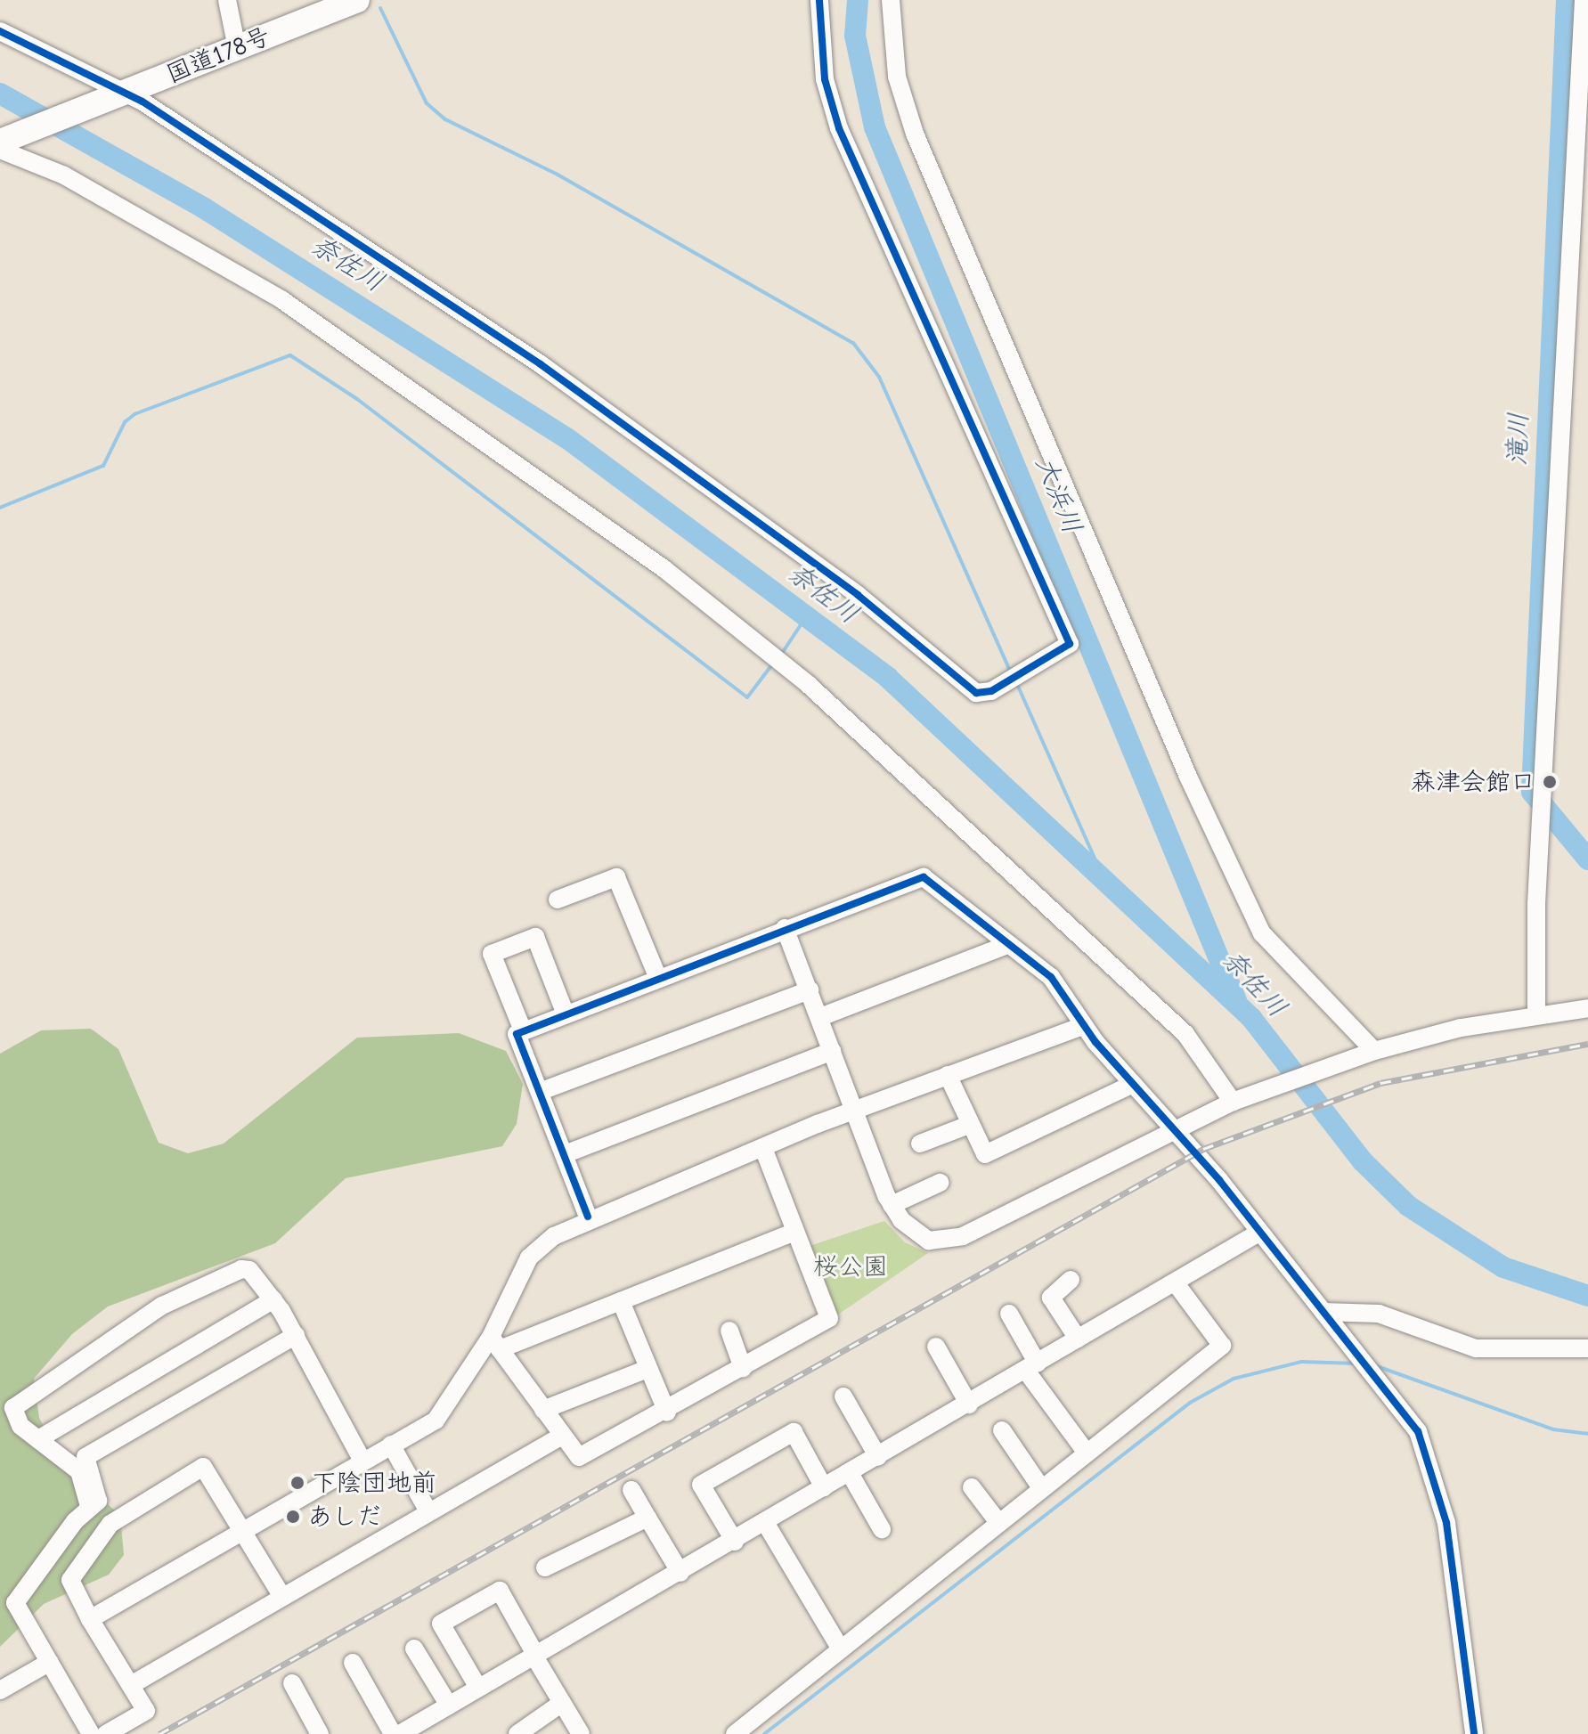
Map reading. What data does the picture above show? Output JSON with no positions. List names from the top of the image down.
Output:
{
  "streets": {
    "highway": ["国道178号"]
  },
  "water": ["奈佐川", "滝川", "大浜川"],
  "parks": ["桜公園"],
  "places": ["森津会館口", "下陰団地前", "あしだ"]
}
